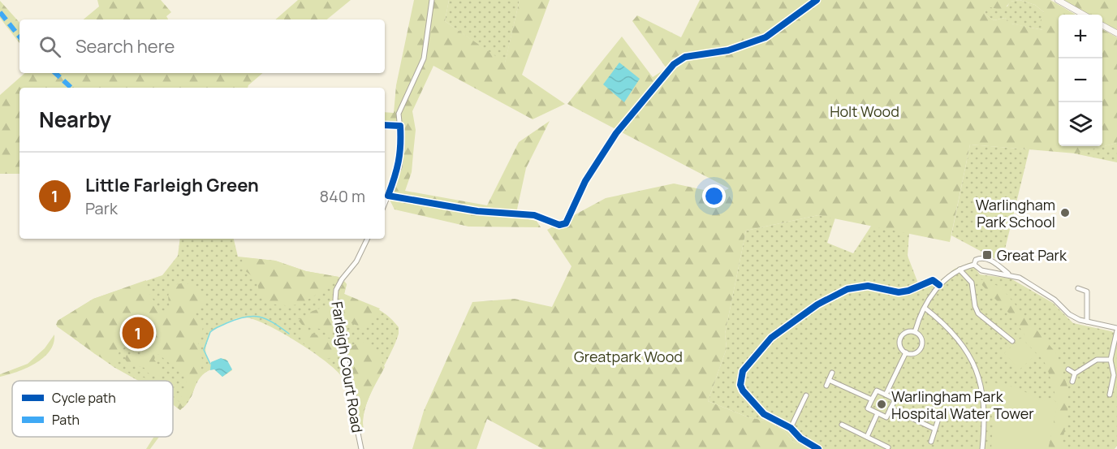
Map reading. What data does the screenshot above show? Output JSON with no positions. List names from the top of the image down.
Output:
{
  "streets": {
    "street": ["Farleigh Court Road"]
  },
  "parks": ["Holt Wood", "Greatpark Wood"],
  "places": {
    "other": ["Warlingham Park School", "Warlingham Park Hospital Water Tower"],
    "transit": ["Great Park"]
  },
  "legend": ["Cycle path", "Path"],
  "page": {
    "map_buttons": ["+", "−"],
    "search": "Search here",
    "heading": "Nearby",
    "list": [
      {
        "mark": "1",
        "name": "Little Farleigh Green",
        "note": "Park",
        "value": "840 m"
      }
    ],
    "pins": "1"
  }
}
